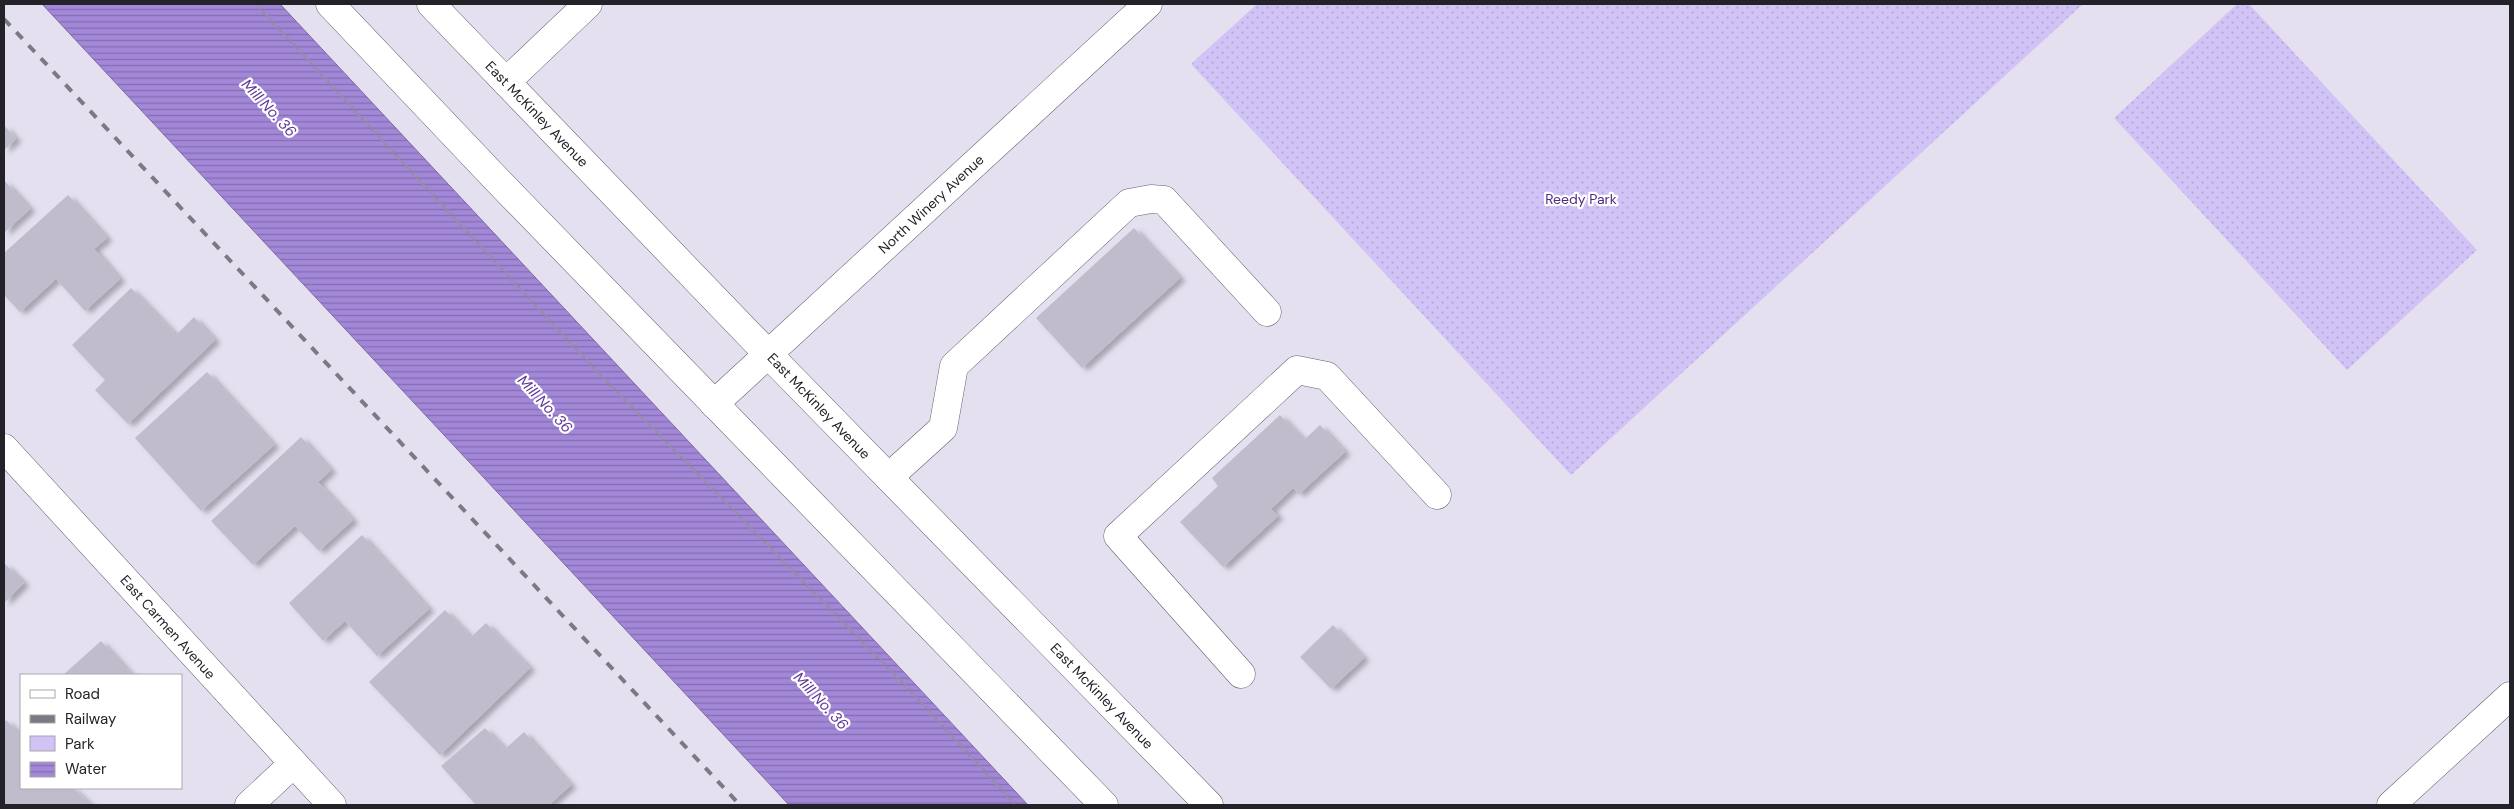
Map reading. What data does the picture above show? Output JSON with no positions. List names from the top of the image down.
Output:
{
  "streets": {
    "main road": ["East McKinley Avenue", "North Winery Avenue", "East Carmen Avenue"]
  },
  "crossings": [
    ["East McKinley Avenue", "North Winery Avenue"]
  ],
  "water": ["Mill No. 36"],
  "parks": ["Reedy Park"],
  "legend": [
    "Road",
    "Railway",
    "Park",
    "Water"
  ]
}
